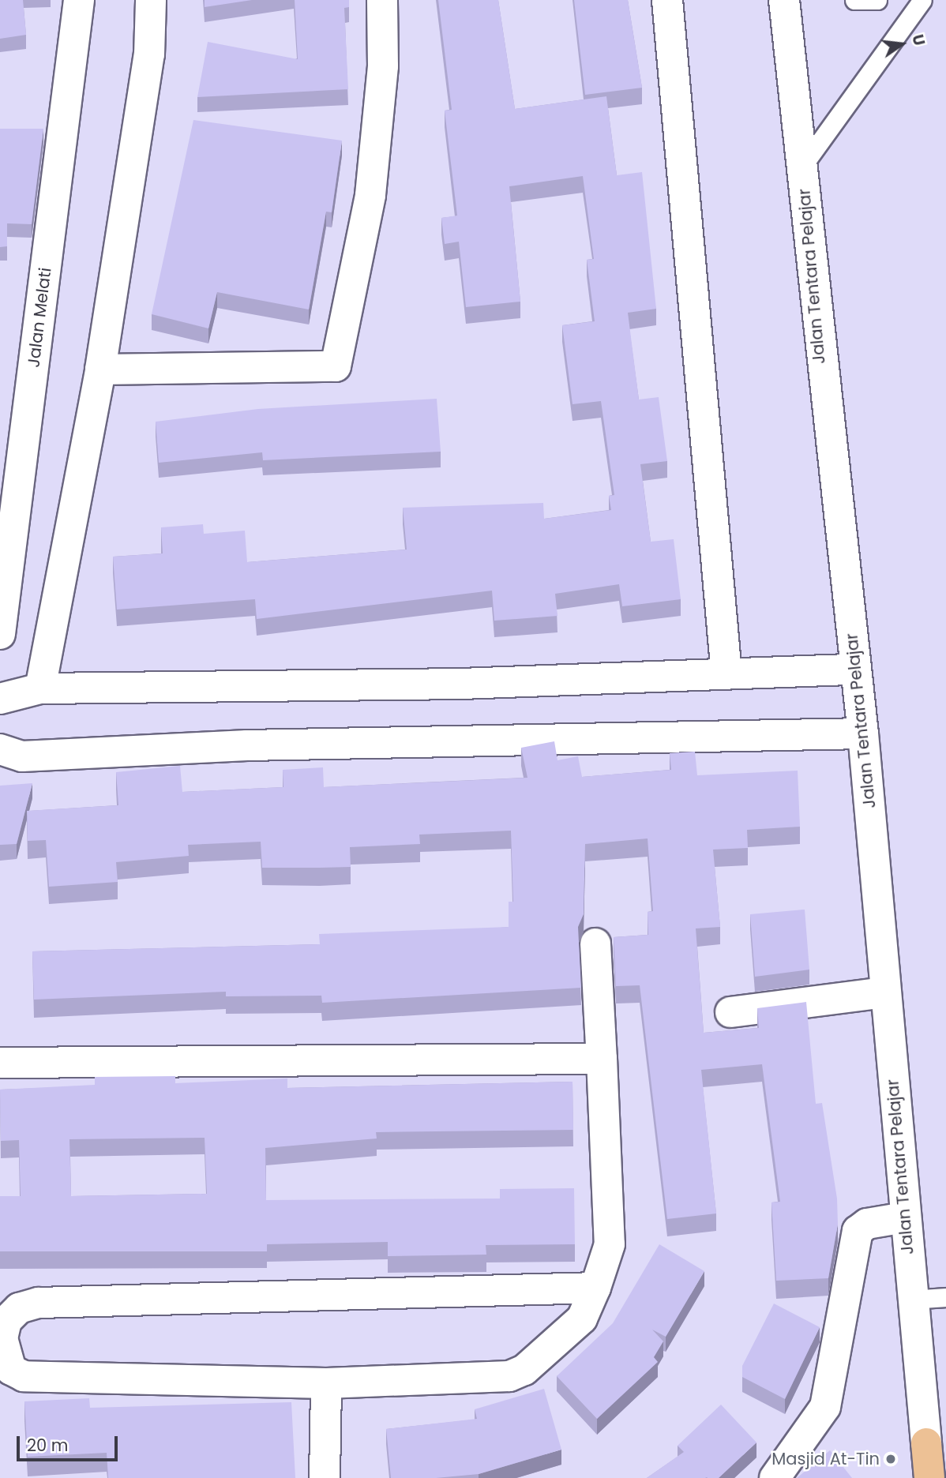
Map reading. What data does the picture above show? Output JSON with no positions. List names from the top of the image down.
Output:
{
  "streets": {
    "street": ["Jalan Tentara Pelajar", "Jalan Melati"]
  },
  "places": ["Masjid At-Tin"],
  "scale_bar": "20 m",
  "north": "right"
}
